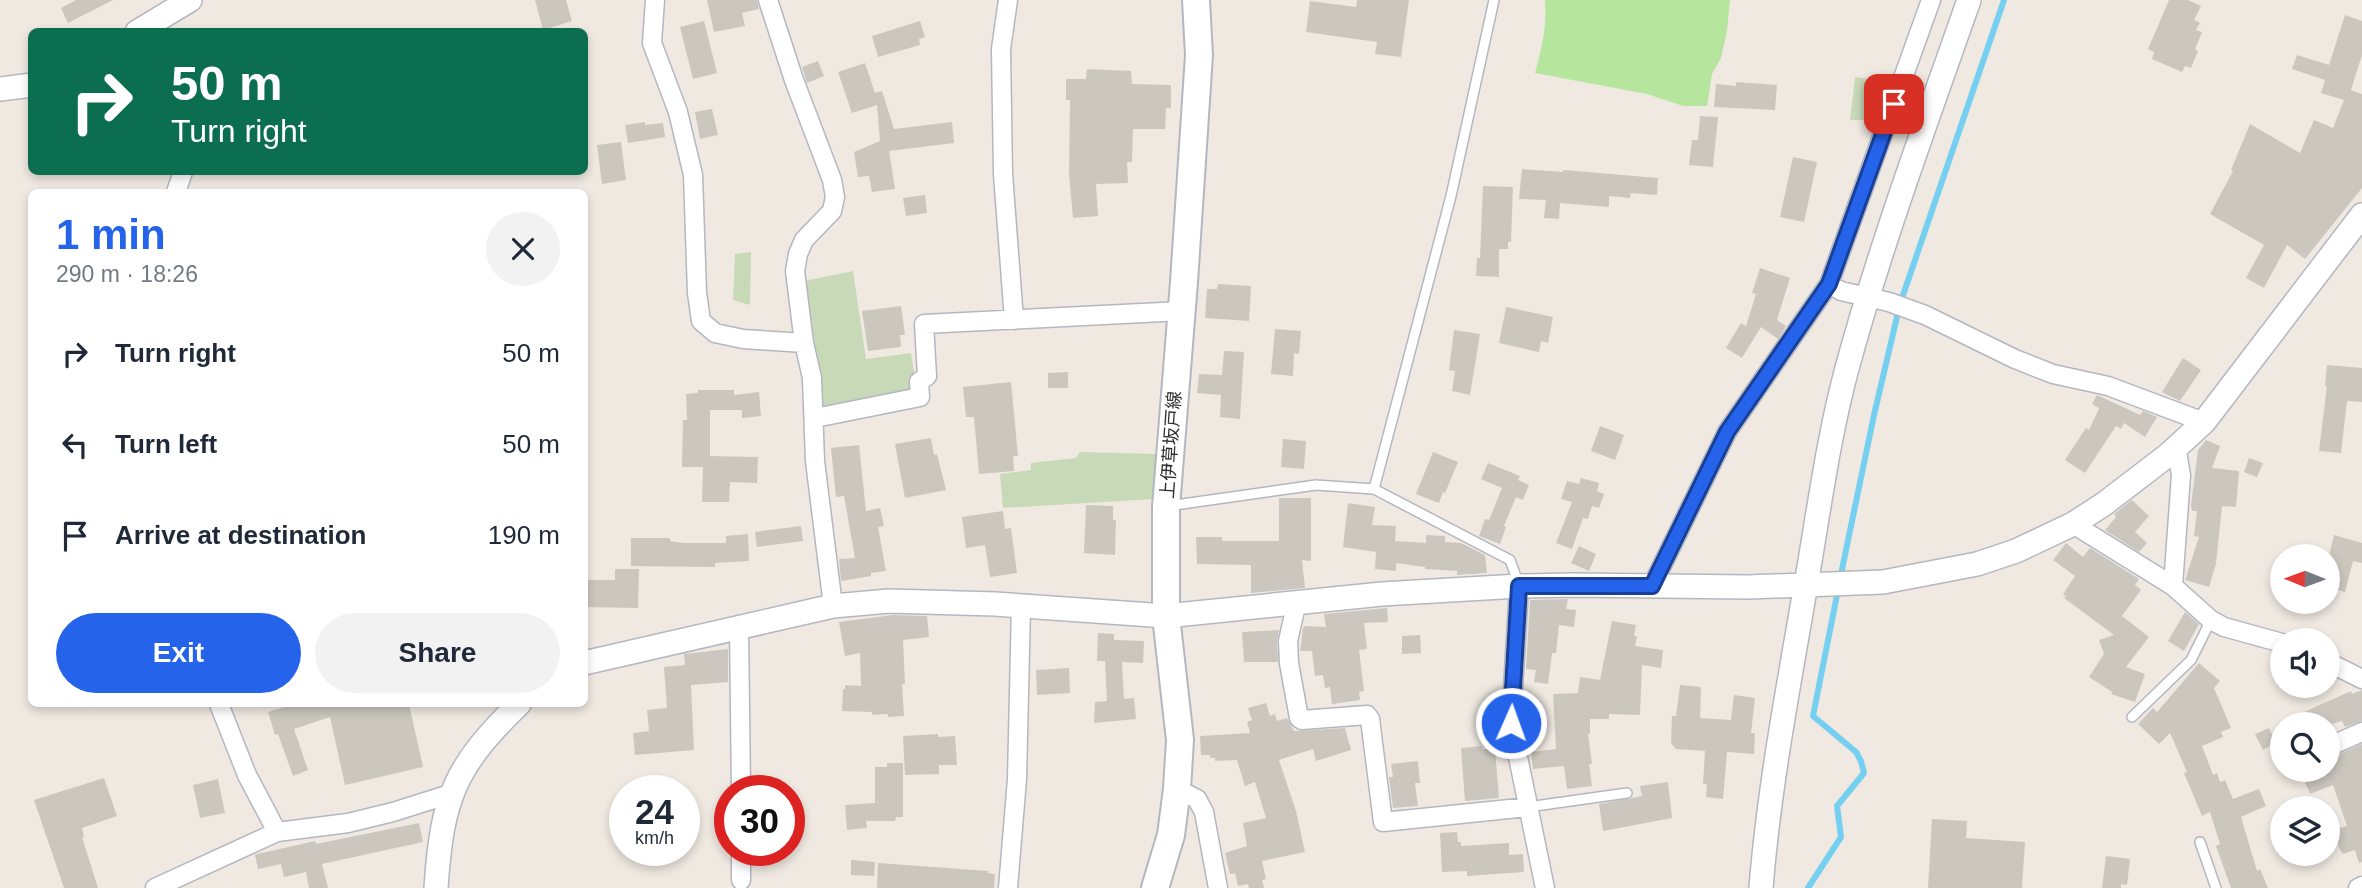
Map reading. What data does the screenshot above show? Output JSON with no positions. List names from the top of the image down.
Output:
{
  "streets": {
    "main road": ["上伊草坂戸線"]
  },
  "north": "left",
  "page": {
    "turn": ["50 m", "Turn right"],
    "heading": ["1 min", "290 m · 18:26"],
    "list": [
      {
        "name": "Turn right",
        "value": "50 m"
      },
      {
        "name": "Turn left",
        "value": "50 m"
      },
      {
        "name": "Arrive at destination",
        "value": "190 m"
      }
    ],
    "buttons": ["Exit", "Share"],
    "speed": "24 km/h",
    "limit": "30"
  }
}
